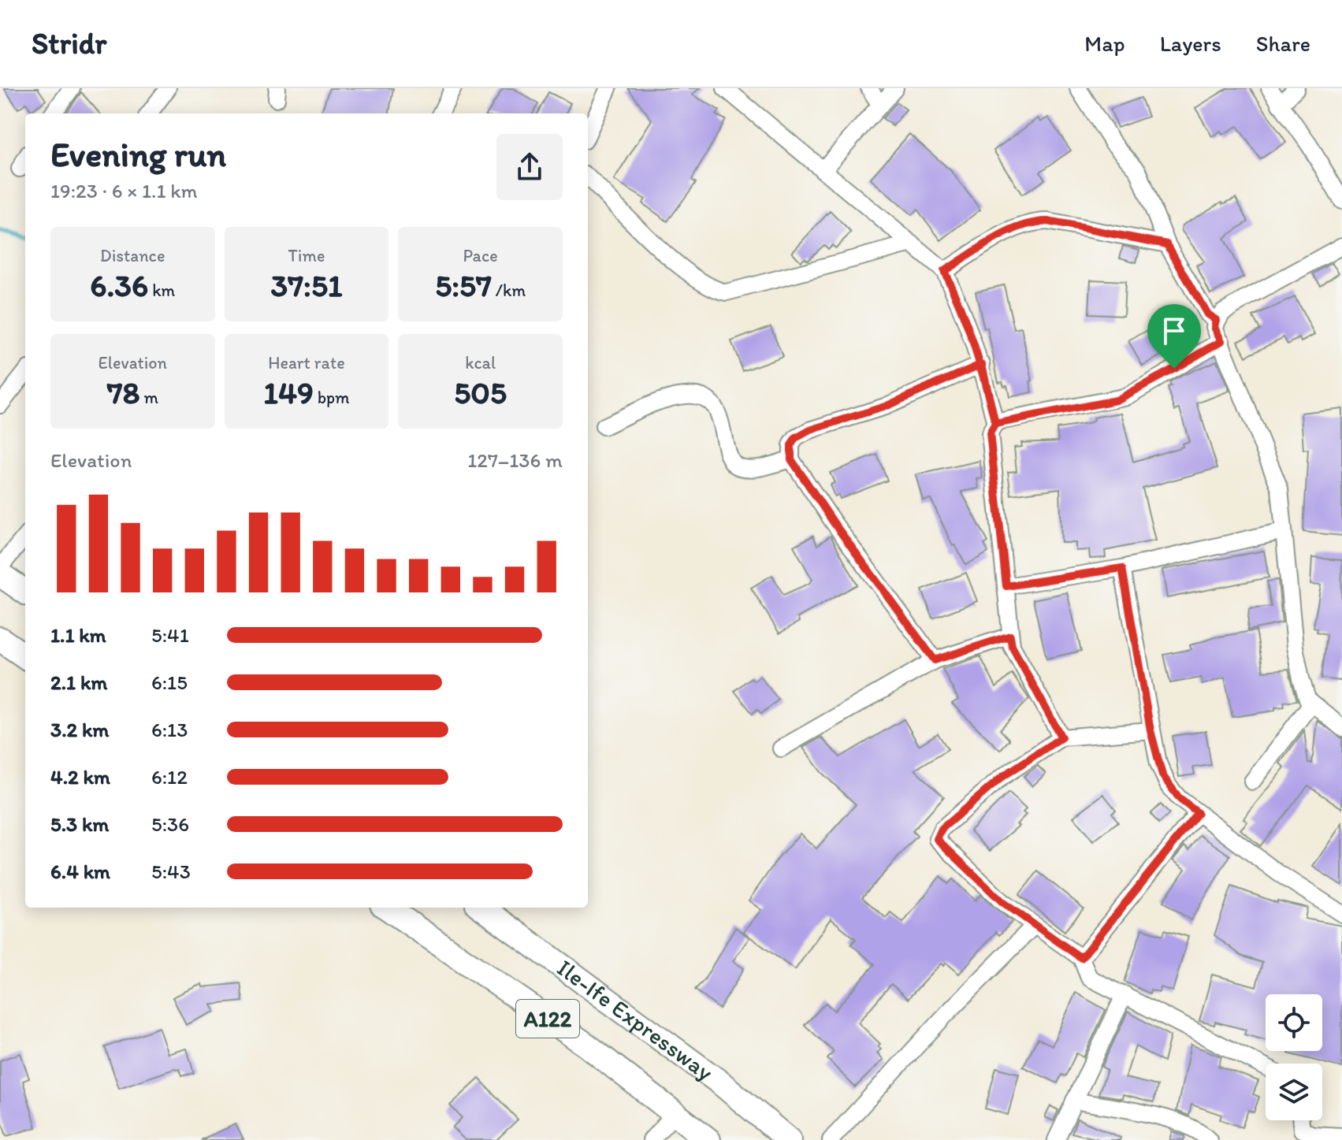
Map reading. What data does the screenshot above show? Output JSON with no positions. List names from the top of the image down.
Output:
{
  "streets": {
    "highway": ["A122", "Ile-Ife Expressway"]
  },
  "page": {
    "header": "Stridr",
    "nav": ["Map", "Layers", "Share"],
    "heading": ["Evening run", "19:23 · 6 × 1.1 km"],
    "stats": [
      ["Distance", "6.36 km"],
      ["Time", "37:51"],
      ["Pace", "5:57 /km"],
      ["Elevation", "78 m"],
      ["Heart rate", "149 bpm"],
      ["kcal", "505"]
    ],
    "chart": ["Elevation", "127–136 m"],
    "list": [
      {
        "name": "1.1 km",
        "note": "5:41"
      },
      {
        "name": "2.1 km",
        "note": "6:15"
      },
      {
        "name": "3.2 km",
        "note": "6:13"
      },
      {
        "name": "4.2 km",
        "note": "6:12"
      },
      {
        "name": "5.3 km",
        "note": "5:36"
      },
      {
        "name": "6.4 km",
        "note": "5:43"
      }
    ]
  }
}
